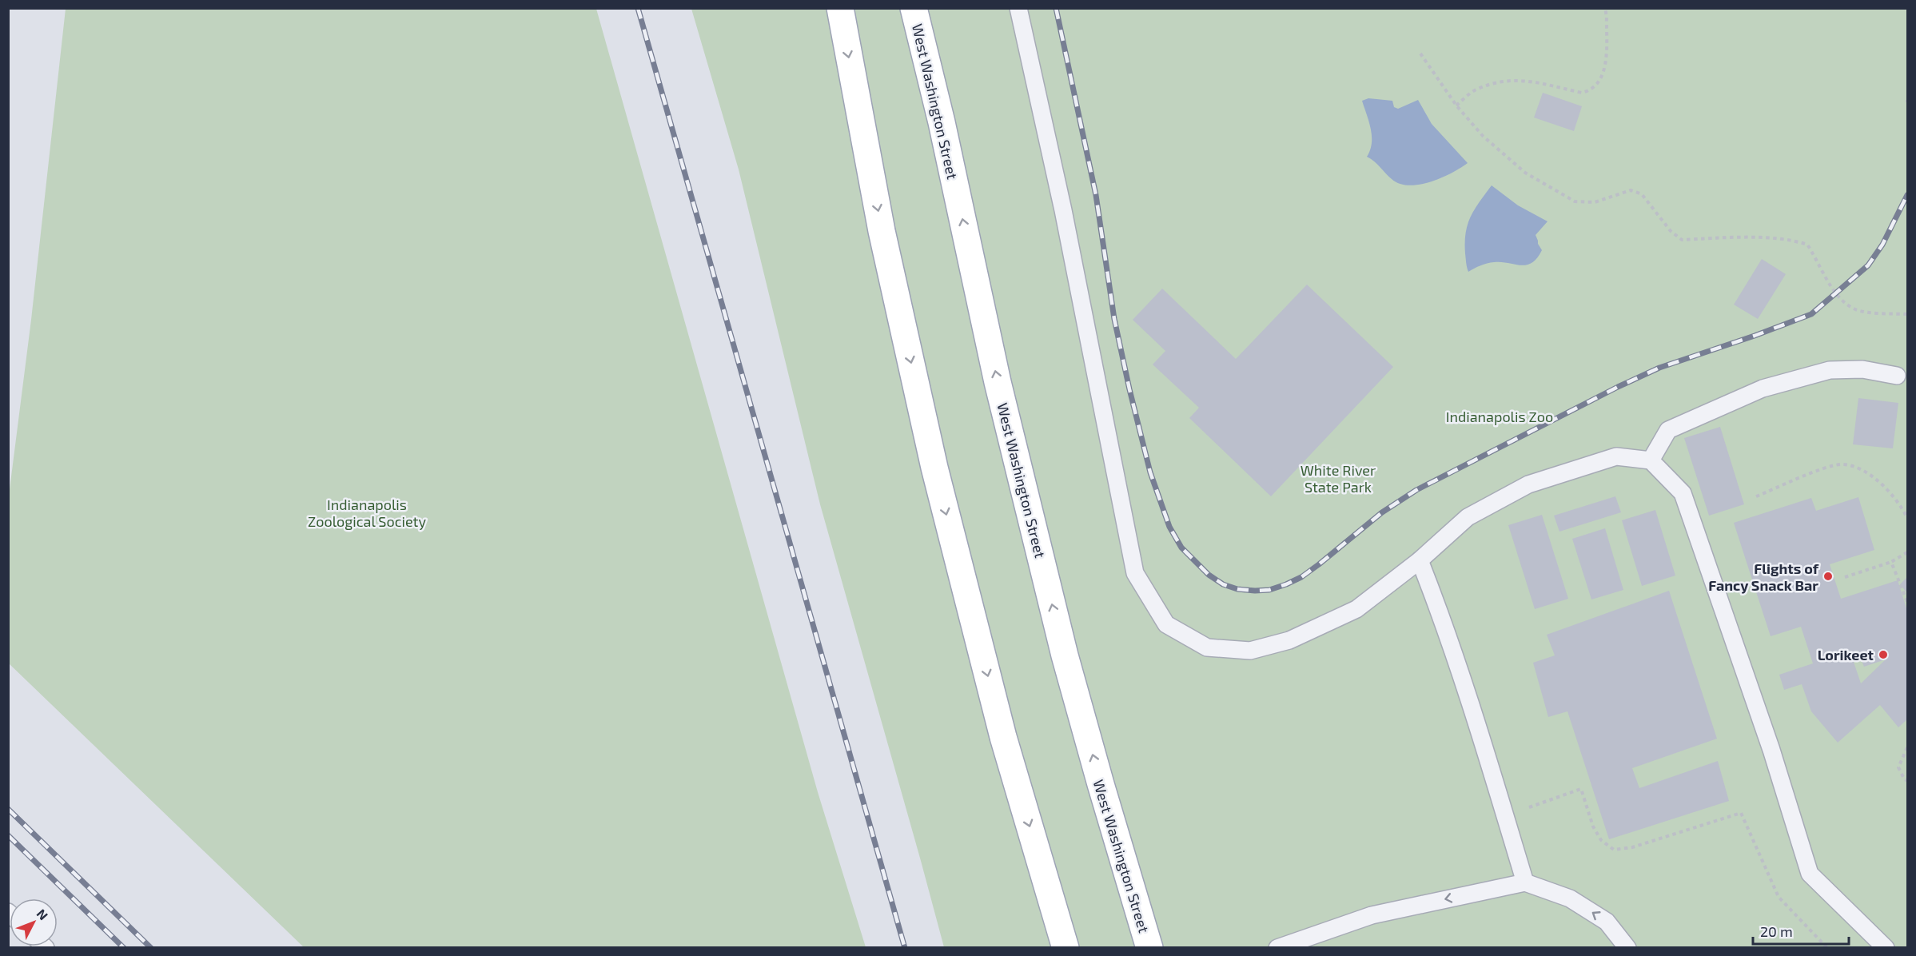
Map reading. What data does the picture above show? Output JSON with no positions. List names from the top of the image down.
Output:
{
  "streets": {
    "main road": ["West Washington Street"]
  },
  "parks": ["Indianapolis Zoo", "White River State Park", "Indianapolis Zoological Society"],
  "places": ["Flights of Fancy Snack Bar", "Lorikeet"],
  "scale_bar": "20 m",
  "north": "top right"
}
